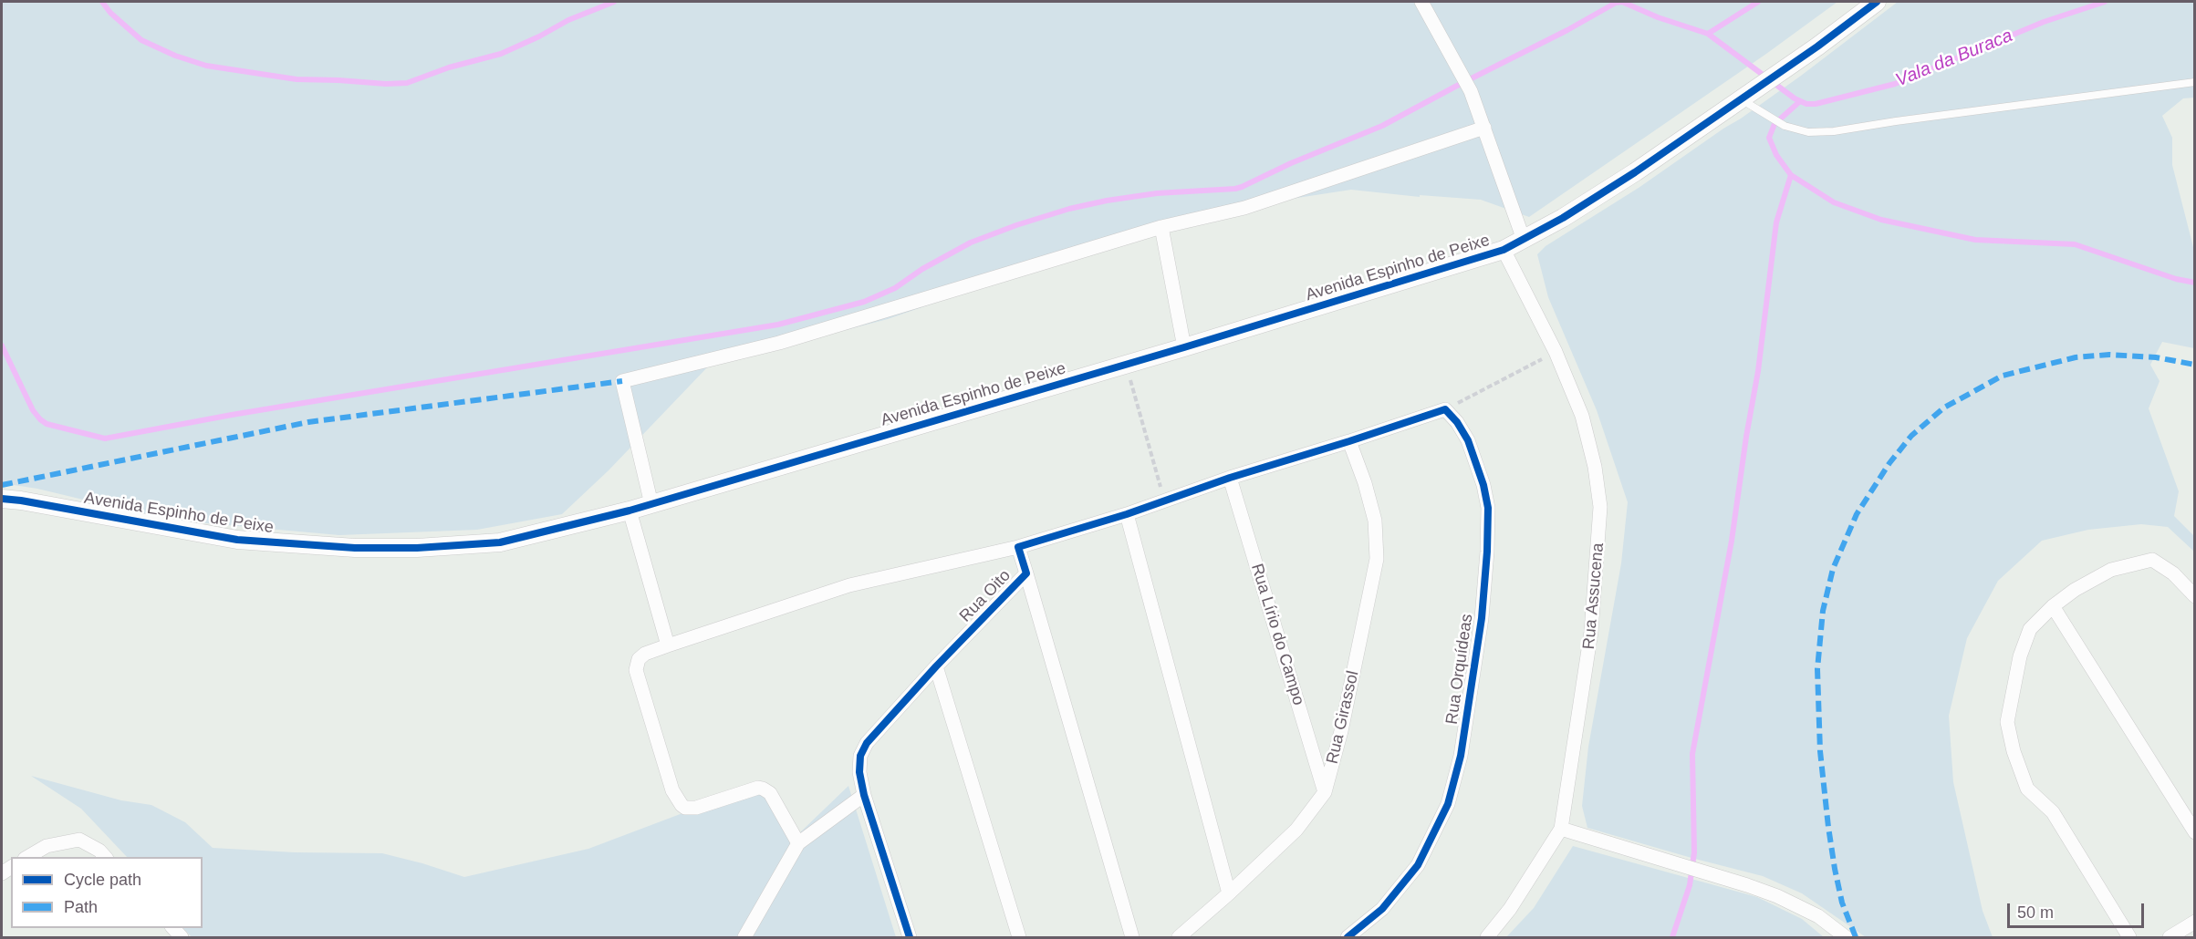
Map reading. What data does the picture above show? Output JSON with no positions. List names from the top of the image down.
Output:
{
  "streets": {
    "street": [
      "Avenida Espinho de Peixe",
      "Rua Oito",
      "Rua Assucena",
      "Rua Lírio do Campo",
      "Rua Orquídeas",
      "Rua Girassol"
    ]
  },
  "crossings": [
    ["Avenida Espinho de Peixe", "Rua Assucena"],
    ["Rua Oito", "Rua Lírio do Campo"],
    ["Rua Oito", "Rua Orquídeas"],
    ["Rua Oito", "Rua Girassol"],
    ["Rua Lírio do Campo", "Rua Girassol"]
  ],
  "water": ["Vala da Buraca"],
  "legend": ["Cycle path", "Path"],
  "scale_bar": "50 m"
}
